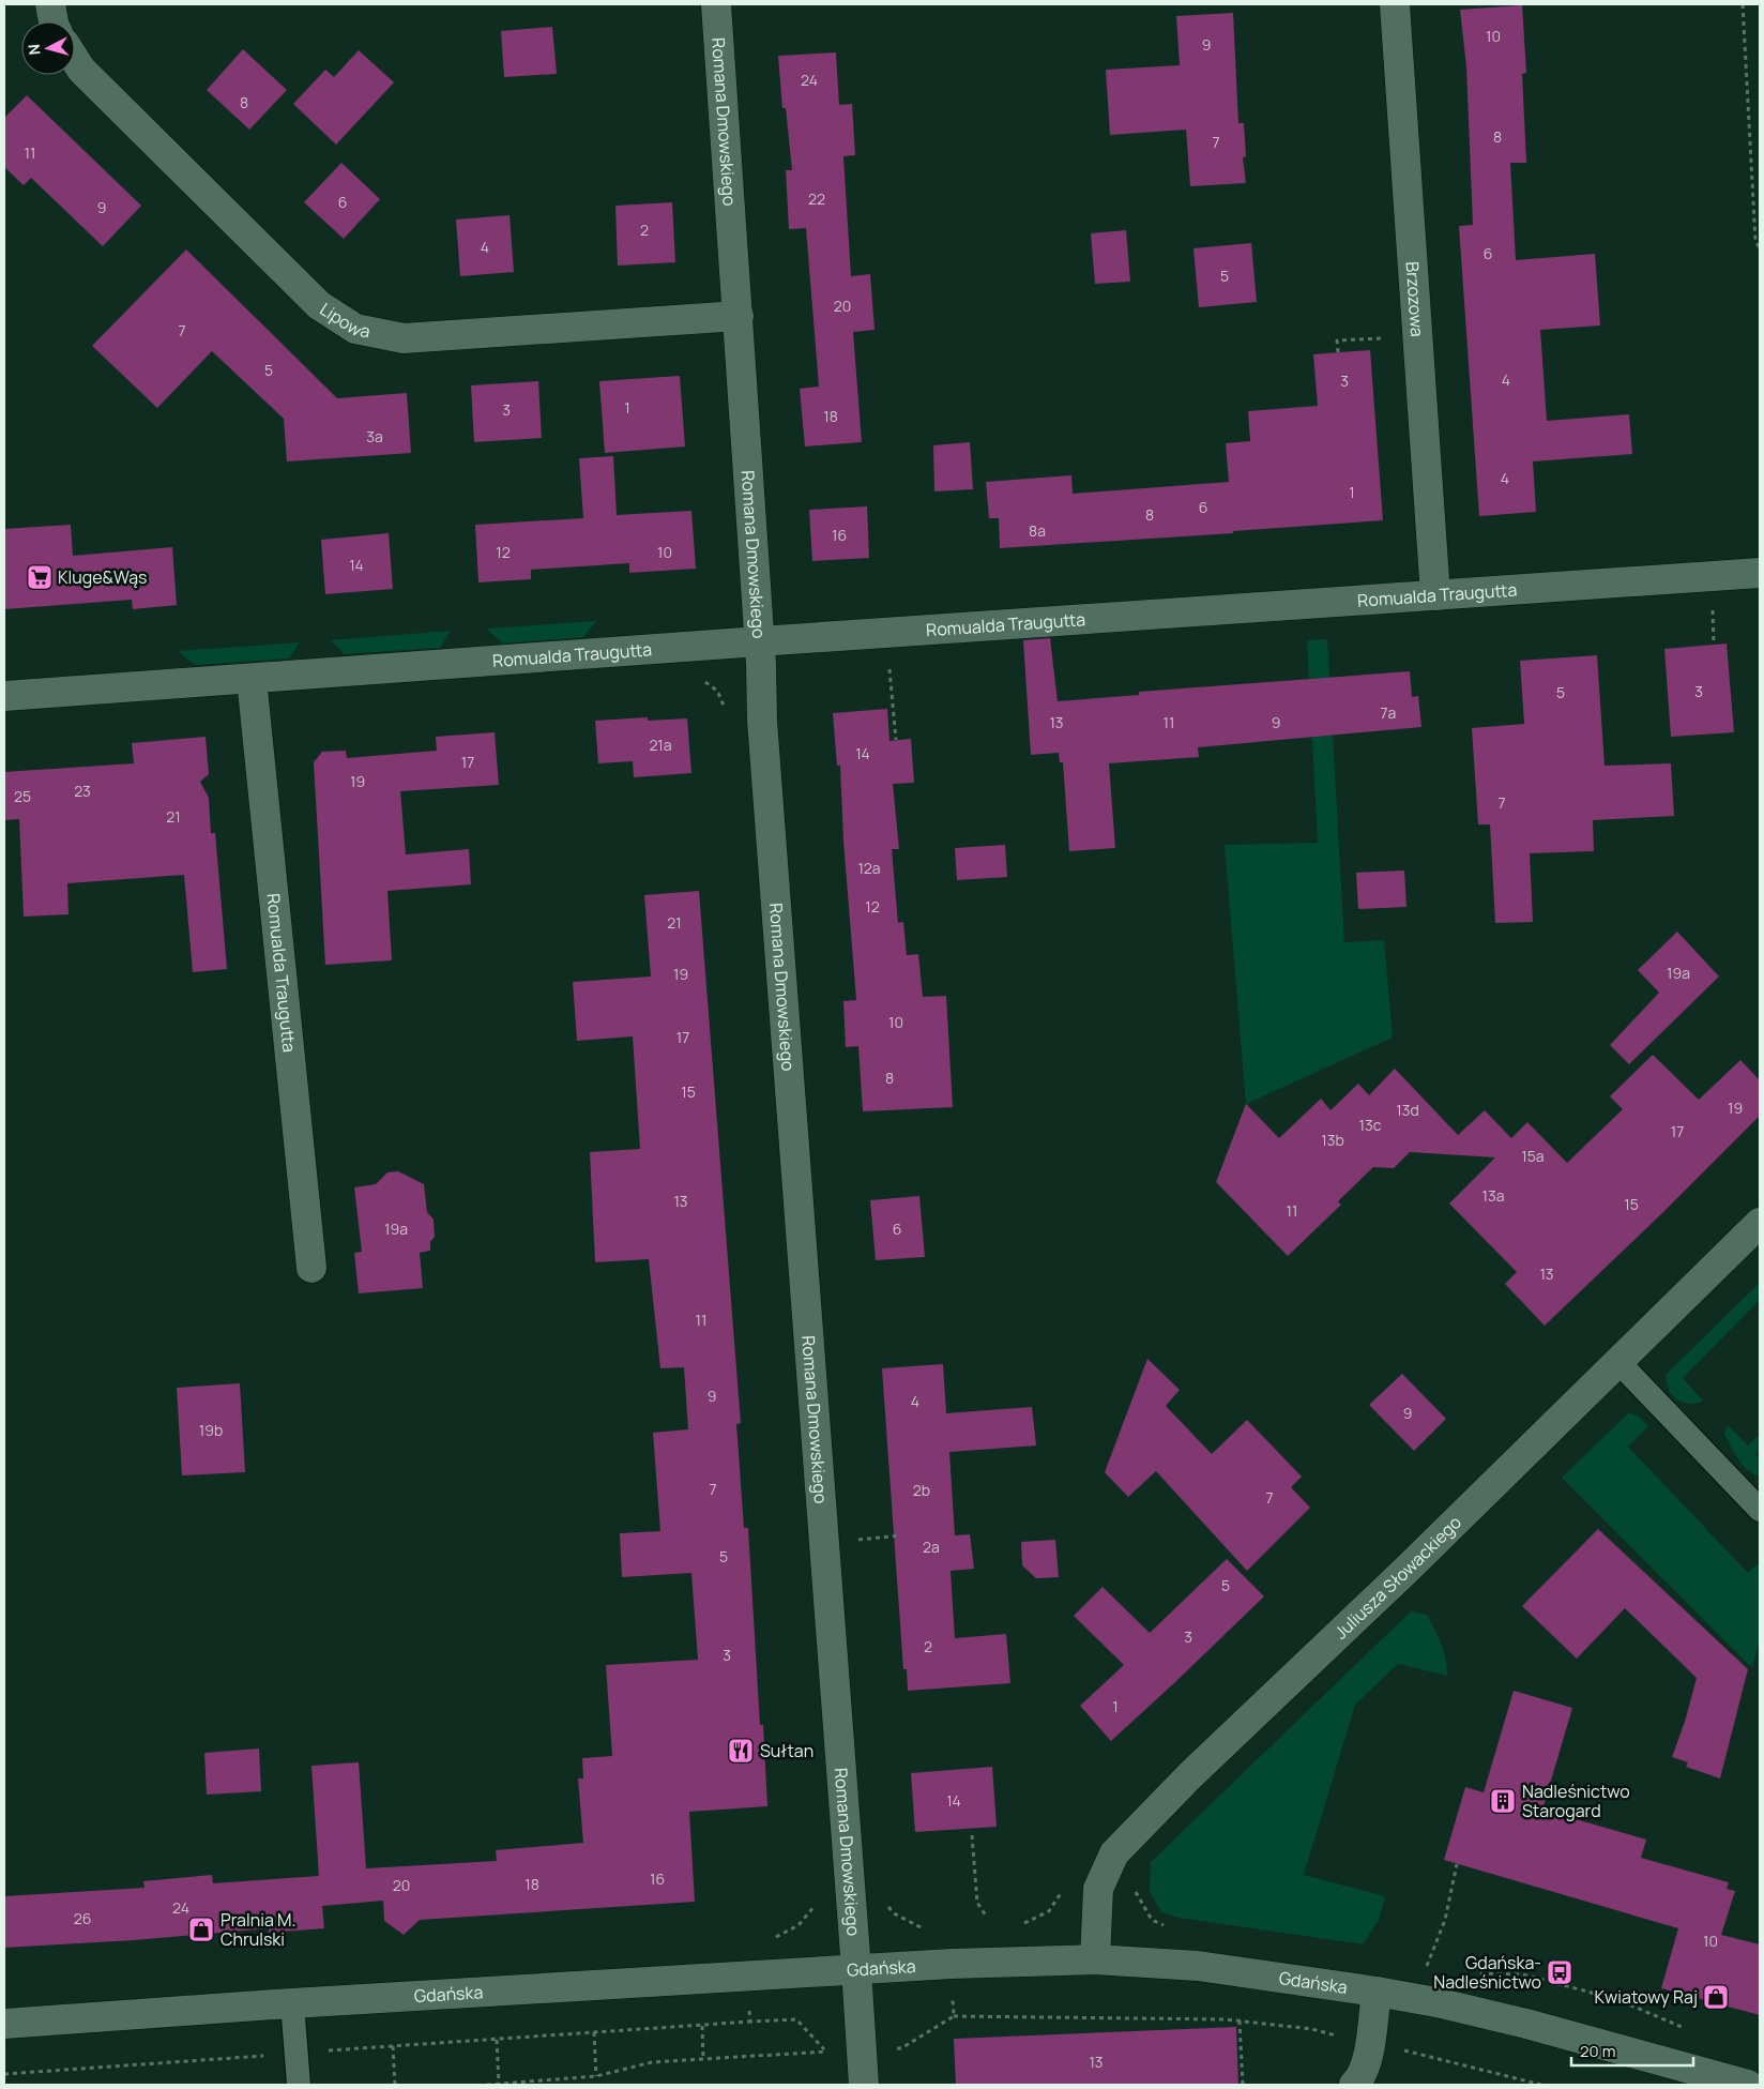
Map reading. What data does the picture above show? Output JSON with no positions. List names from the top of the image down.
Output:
{
  "streets": {
    "street": [
      "Romana Dmowskiego",
      "Brzozowa",
      "Lipowa",
      "Romualda Traugutta",
      "Juliusza Słowackiego",
      "Gdańska"
    ]
  },
  "crossings": [
    ["Romana Dmowskiego", "Lipowa"],
    ["Romana Dmowskiego", "Romualda Traugutta"],
    ["Romana Dmowskiego", "Gdańska"],
    ["Brzozowa", "Romualda Traugutta"],
    ["Juliusza Słowackiego", "Gdańska"]
  ],
  "places": {
    "supermarket": ["Kluge&Wąs"],
    "restaurant": ["Sułtan"],
    "building": ["Nadleśnictwo Starogard"],
    "shop": ["Pralnia M. Chrulski", "Kwiatowy Raj"],
    "bus stop": ["Gdańska- Nadleśnictwo"]
  },
  "house_numbers": [
    "10",
    "9",
    "24",
    "8",
    "8",
    "7",
    "11",
    "22",
    "6",
    "9",
    "2",
    "4",
    "6",
    "5",
    "20",
    "7",
    "5",
    "4",
    "3",
    "1",
    "3",
    "18",
    "3a",
    "4",
    "1",
    "6",
    "8",
    "8a",
    "16",
    "12",
    "10",
    "14",
    "3",
    "5",
    "7a",
    "13",
    "11",
    "9",
    "21a",
    "14",
    "17",
    "19",
    "23",
    "25",
    "7",
    "21",
    "12a",
    "12",
    "21",
    "19a",
    "19",
    "10",
    "17",
    "8",
    "15",
    "19",
    "13d",
    "13c",
    "17",
    "13b",
    "15a",
    "13a",
    "13",
    "15",
    "11",
    "19a",
    "6",
    "13",
    "11",
    "9",
    "4",
    "9",
    "19b",
    "7",
    "2b",
    "7",
    "2a",
    "5",
    "5",
    "3",
    "2",
    "3",
    "1",
    "14",
    "16",
    "18",
    "20",
    "24",
    "26",
    "10",
    "13"
  ],
  "scale_bar": "20 m",
  "north": "left"
}
